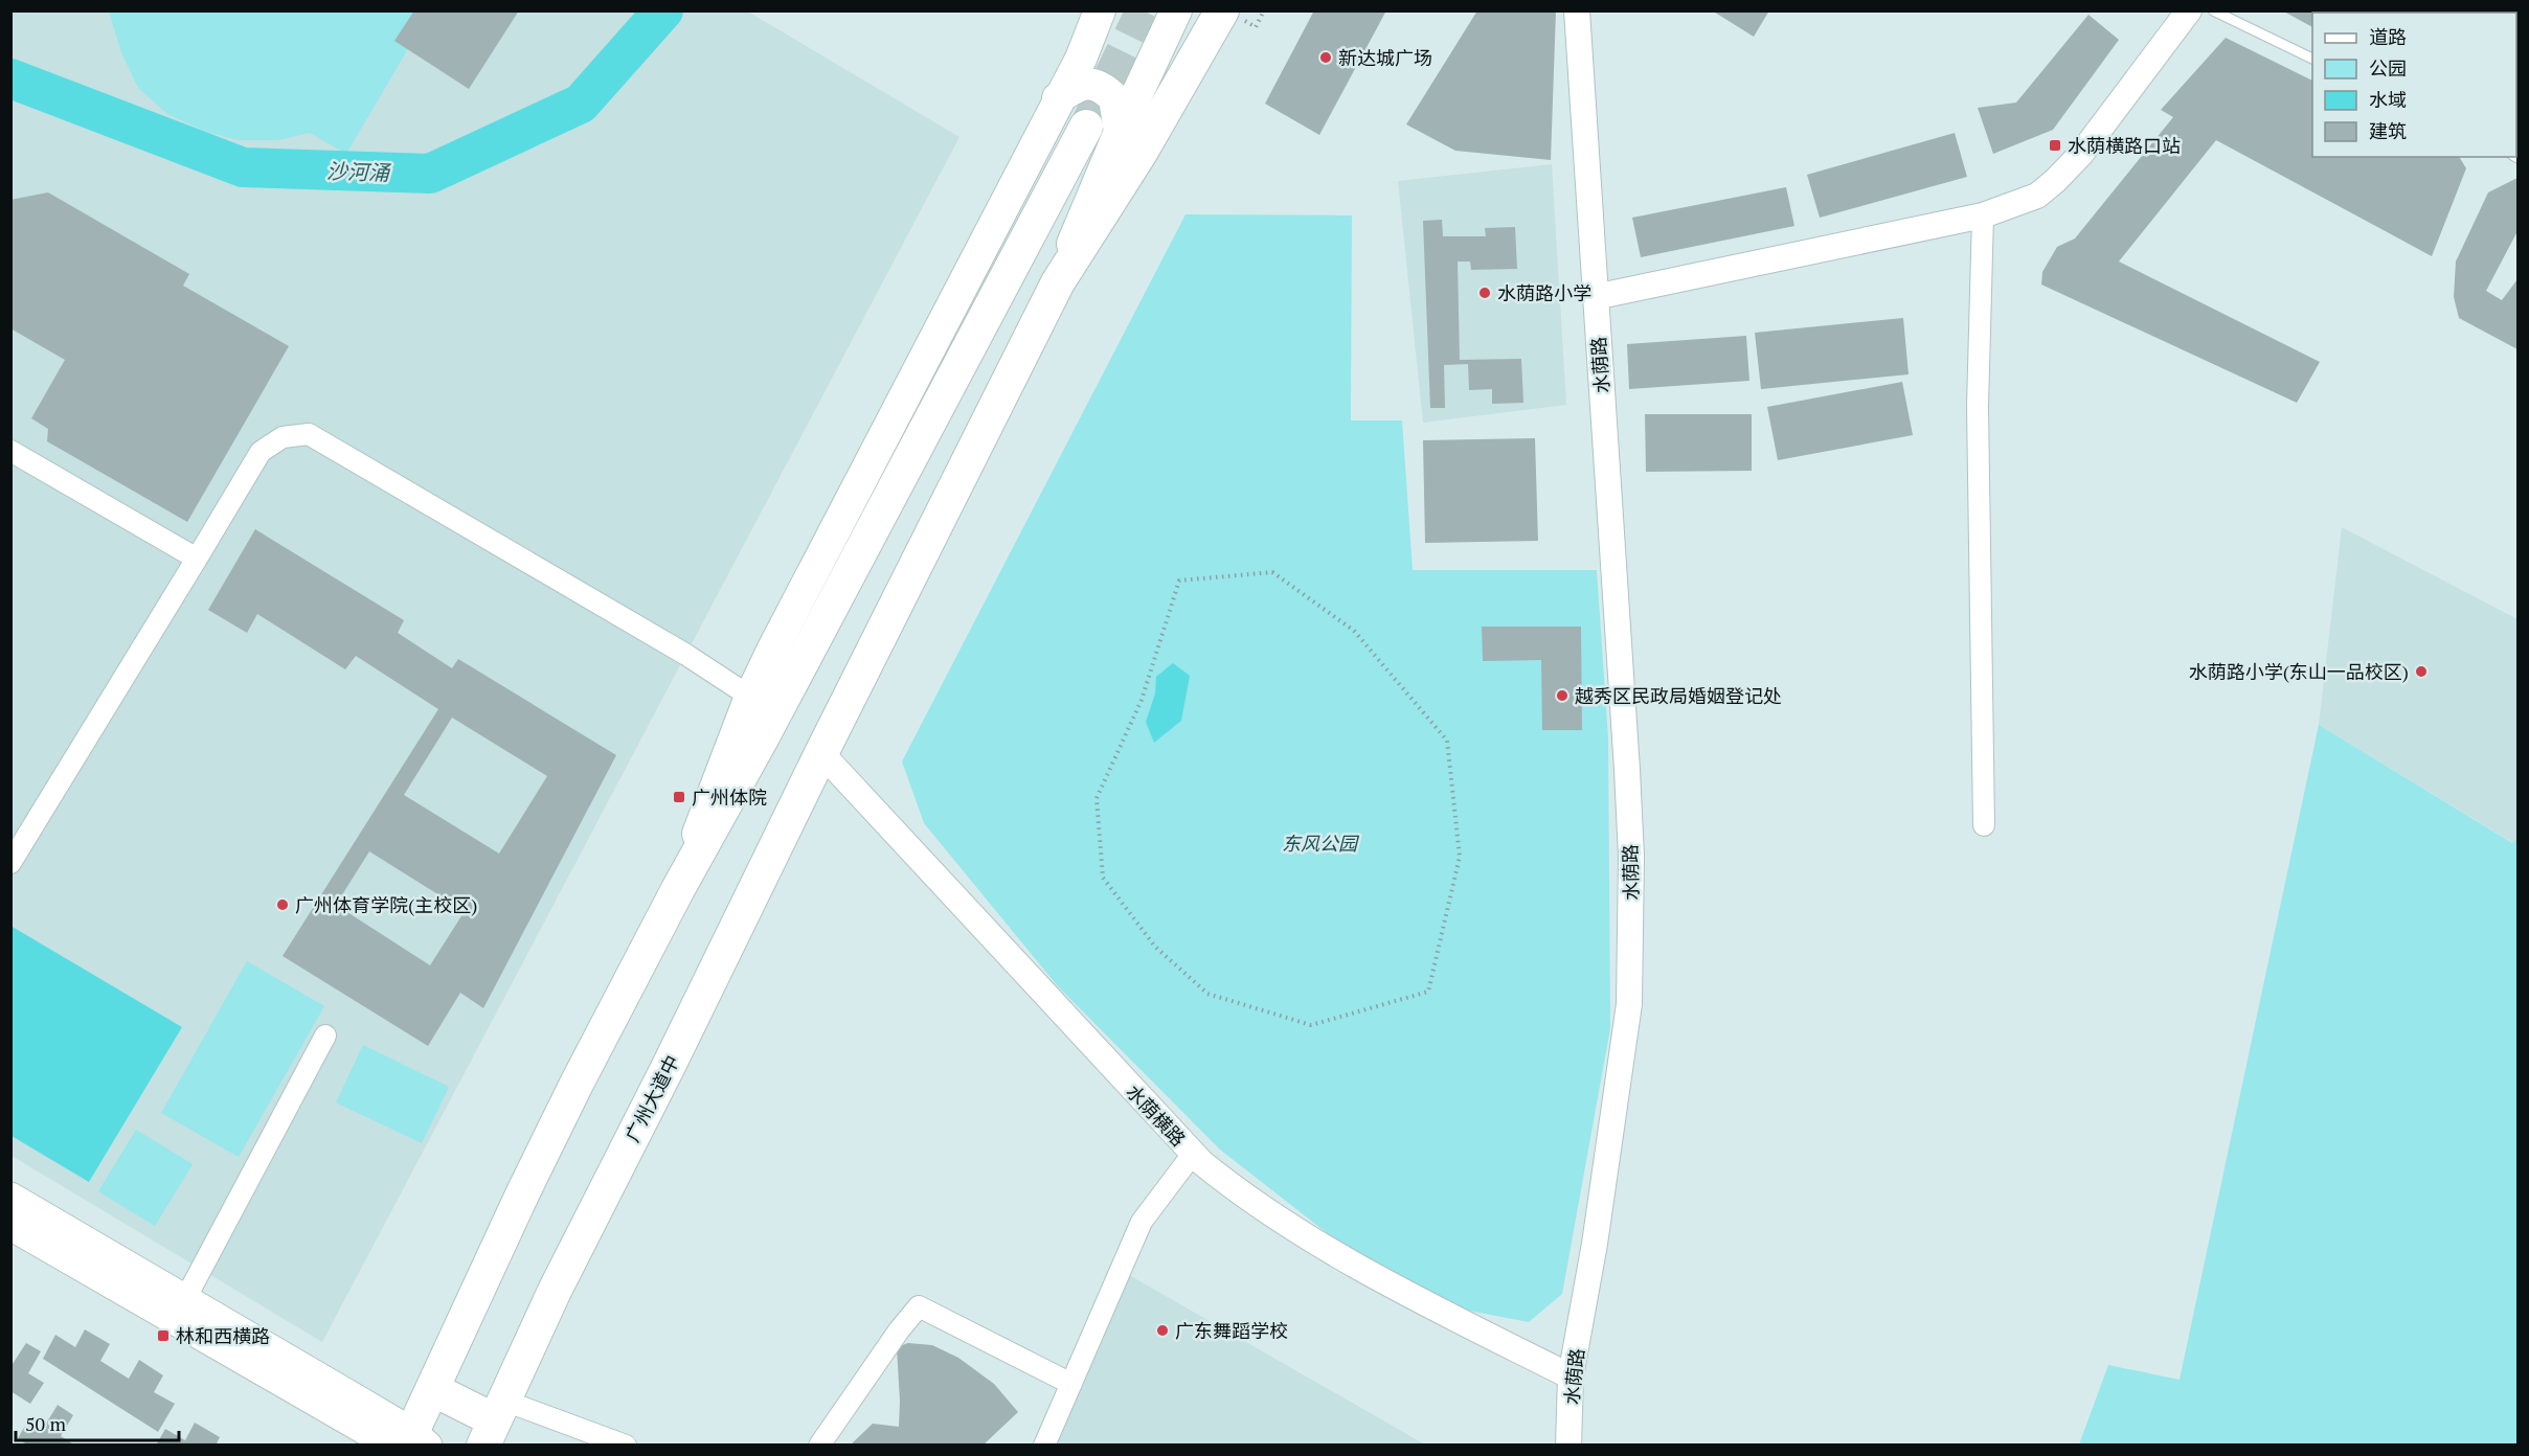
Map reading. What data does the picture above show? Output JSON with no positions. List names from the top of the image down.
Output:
{
  "streets": {
    "highway": ["广州大道中"],
    "street": ["水荫路", "水荫横路"]
  },
  "crossings": [
    ["水荫路", "水荫横路"],
    ["广州大道中", "水荫横路"]
  ],
  "water": ["沙河涌"],
  "parks": ["东风公园"],
  "places": {
    "other": [
      "新达城广场",
      "水荫路小学",
      "水荫路小学(东山一品校区)",
      "越秀区民政局婚姻登记处",
      "广州体育学院(主校区)",
      "广东舞蹈学校"
    ],
    "transit": ["水荫横路口站", "广州体院", "林和西横路"]
  },
  "legend": [
    "道路",
    "公园",
    "水域",
    "建筑"
  ],
  "scale_bar": "50 m"
}
